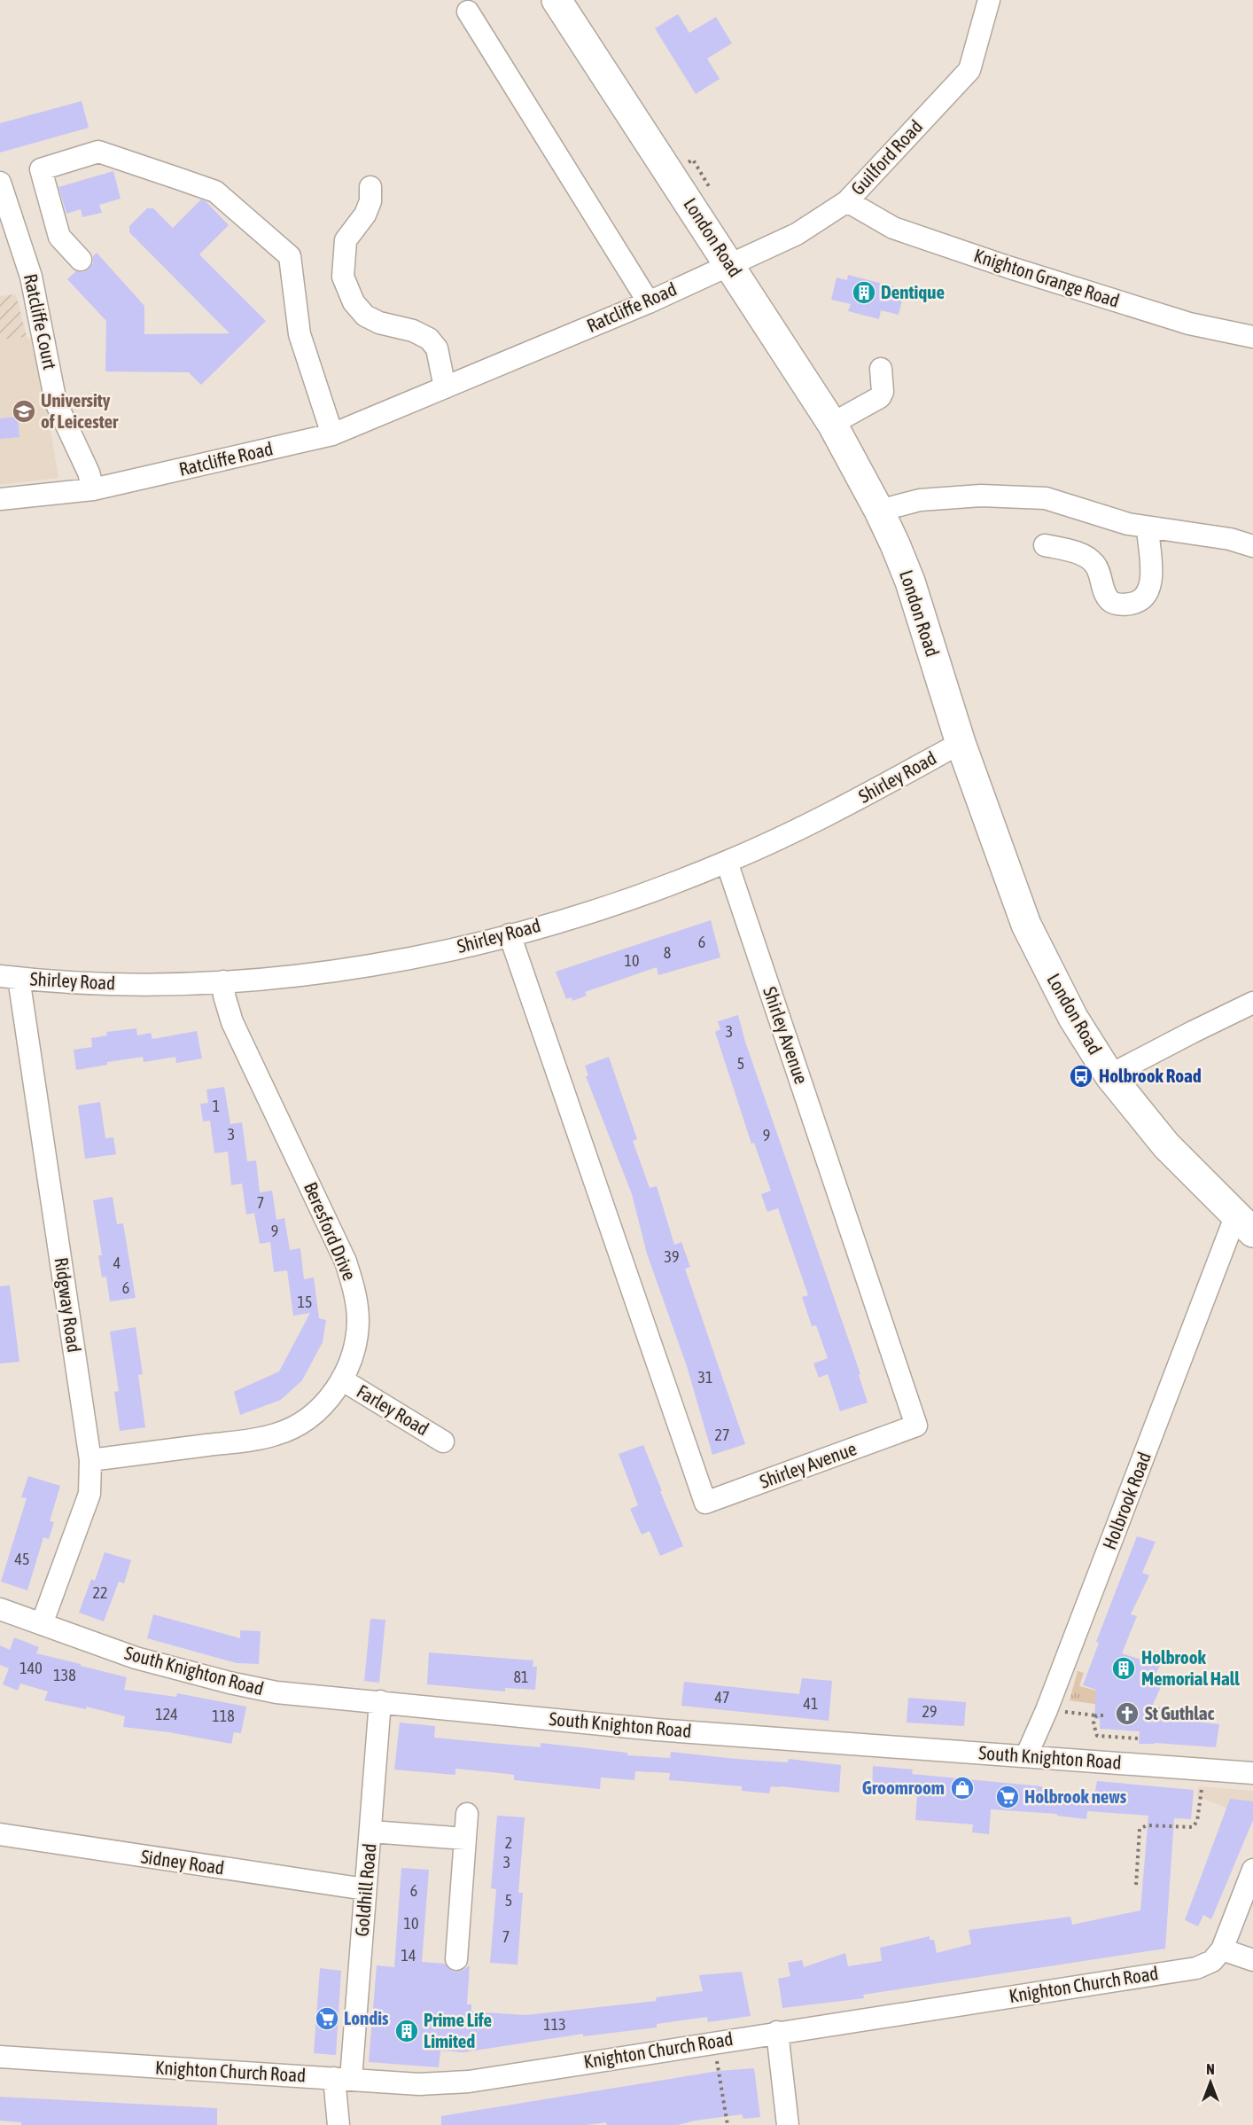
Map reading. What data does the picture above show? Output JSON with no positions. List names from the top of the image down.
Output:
{
  "streets": {
    "highway": ["London Road"],
    "street": [
      "Guilford Road",
      "Knighton Grange Road",
      "Ratcliffe Road",
      "Ratcliffe Court",
      "Shirley Road",
      "Shirley Avenue",
      "Beresford Drive",
      "Ridgway Road",
      "Farley Road",
      "Holbrook Road",
      "South Knighton Road",
      "Sidney Road",
      "Goldhill Road",
      "Knighton Church Road"
    ]
  },
  "crossings": [
    ["Guilford Road", "London Road"],
    ["Guilford Road", "Knighton Grange Road"],
    ["Guilford Road", "Ratcliffe Road"],
    ["London Road", "Ratcliffe Road"],
    ["London Road", "Shirley Road"],
    ["London Road", "Holbrook Road"],
    ["Ratcliffe Road", "Ratcliffe Court"],
    ["Shirley Road", "Shirley Avenue"],
    ["Shirley Road", "Beresford Drive"],
    ["Shirley Road", "Ridgway Road"],
    ["Beresford Drive", "Ridgway Road"],
    ["Beresford Drive", "Farley Road"],
    ["Ridgway Road", "South Knighton Road"],
    ["Holbrook Road", "South Knighton Road"],
    ["South Knighton Road", "Goldhill Road"],
    ["Sidney Road", "Goldhill Road"],
    ["Goldhill Road", "Knighton Church Road"]
  ],
  "places": {
    "building": ["Dentique", "Holbrook Memorial Hall", "Prime Life Limited"],
    "school or university": ["University of Leicester"],
    "bus stop": ["Holbrook Road"],
    "church": ["St Guthlac"],
    "shop": ["Groomroom"],
    "supermarket": ["Holbrook news", "Londis"]
  },
  "house_numbers": [
    "6",
    "8",
    "10",
    "3",
    "5",
    "1",
    "3",
    "9",
    "7",
    "9",
    "39",
    "4",
    "6",
    "15",
    "31",
    "27",
    "45",
    "22",
    "140",
    "138",
    "81",
    "47",
    "41",
    "29",
    "124",
    "118",
    "2",
    "3",
    "6",
    "5",
    "10",
    "7",
    "14",
    "113"
  ],
  "north": "top"
}
